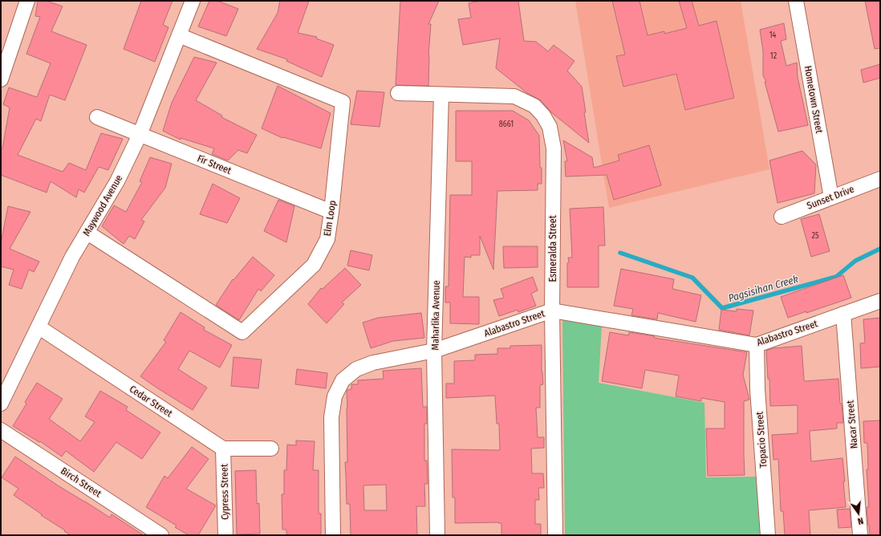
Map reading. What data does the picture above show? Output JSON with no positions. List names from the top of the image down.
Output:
{
  "streets": {
    "street": [
      "Hometown Street",
      "Fir Street",
      "Sunset Drive",
      "Maywood Avenue",
      "Elm Loop",
      "Esmeralda Street",
      "Maharlika Avenue",
      "Alabastro Street",
      "Cedar Street",
      "Nacar Street",
      "Topacio Street",
      "Birch Street",
      "Cypress Street"
    ]
  },
  "crossings": [
    ["Hometown Street", "Sunset Drive"],
    ["Fir Street", "Maywood Avenue"],
    ["Fir Street", "Elm Loop"],
    ["Maywood Avenue", "Elm Loop"],
    ["Maywood Avenue", "Cedar Street"],
    ["Esmeralda Street", "Maharlika Avenue"],
    ["Esmeralda Street", "Alabastro Street"],
    ["Maharlika Avenue", "Alabastro Street"],
    ["Alabastro Street", "Nacar Street"],
    ["Alabastro Street", "Topacio Street"],
    ["Cedar Street", "Cypress Street"]
  ],
  "water": ["Pagsisihan Creek"],
  "house_numbers": [
    "14",
    "12",
    "8661",
    "25"
  ],
  "north": "bottom"
}
